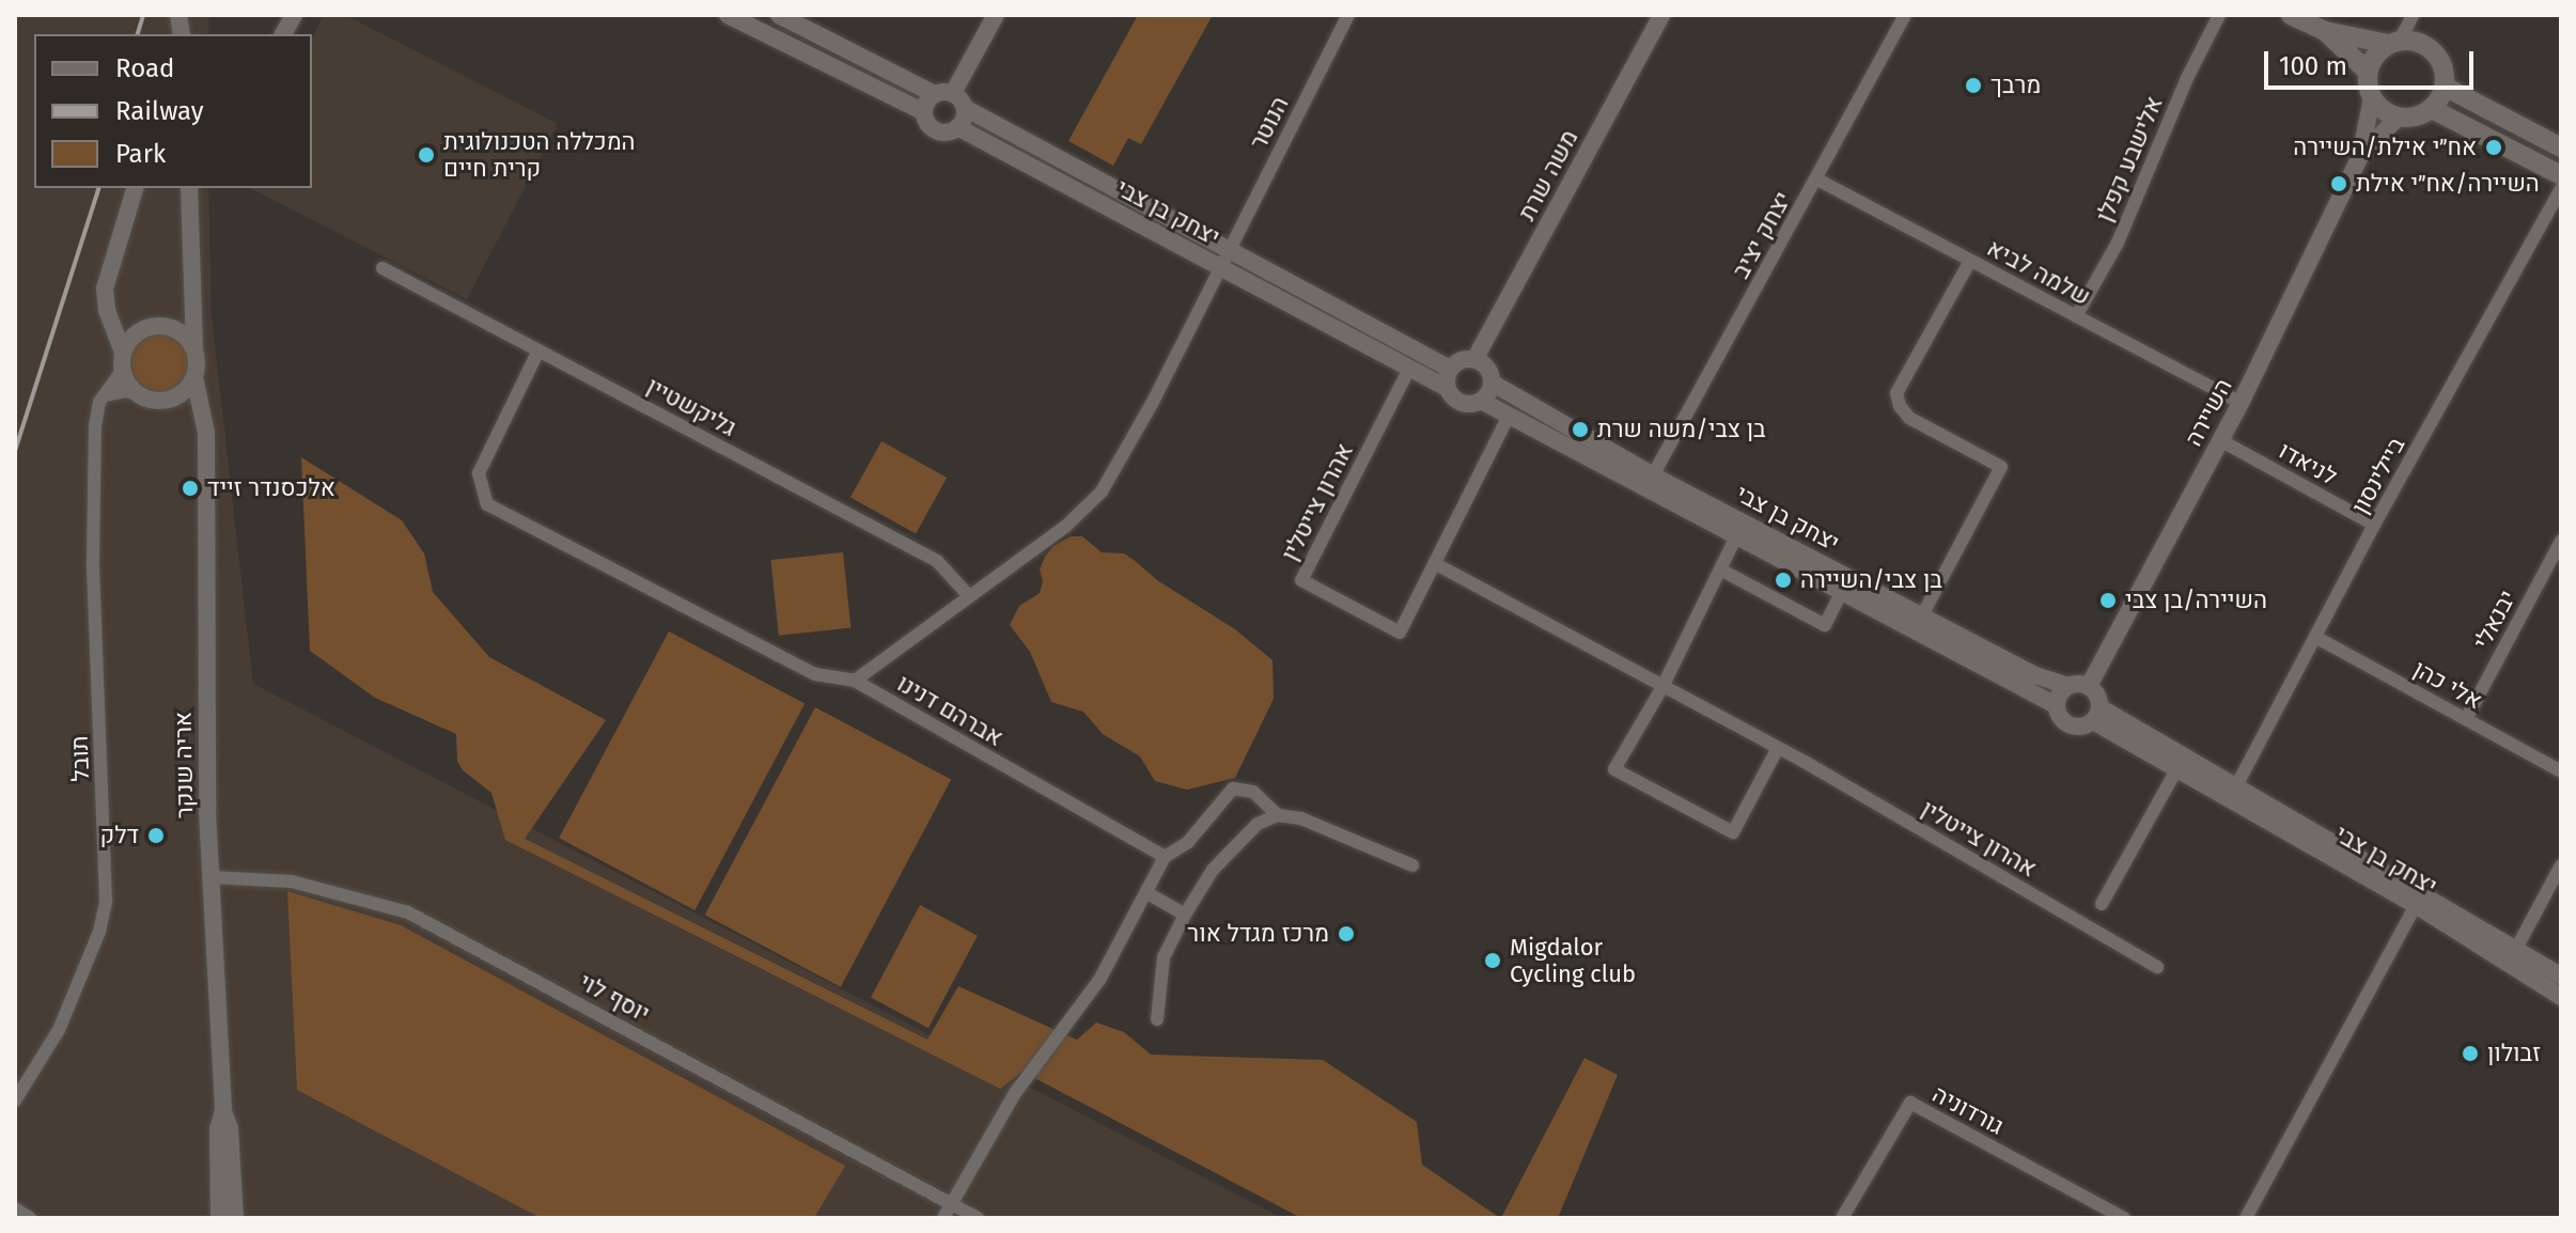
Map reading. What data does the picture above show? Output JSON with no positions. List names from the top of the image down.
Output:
{
  "streets": {
    "street": [
      "הנוטר",
      "אלישבע קפלן",
      "משה שרת",
      "יצחק בן צבי",
      "יצחק יציב",
      "שלמה לביא",
      "גליקשטיין",
      "השיירה",
      "לניאדו",
      "ביילינסון",
      "אהרון צייטלין",
      "יבנאלי",
      "אלי כהן",
      "אברהם דנינו",
      "תובל",
      "אריה שנקר",
      "יוסף לוי",
      "גורדוניה"
    ]
  },
  "crossings": [
    ["הנוטר", "יצחק בן צבי"],
    ["הנוטר", "אברהם דנינו"],
    ["אלישבע קפלן", "שלמה לביא"],
    ["משה שרת", "יצחק בן צבי"],
    ["יצחק בן צבי", "יצחק יציב"],
    ["יצחק בן צבי", "השיירה"],
    ["יצחק בן צבי", "ביילינסון"],
    ["יצחק בן צבי", "אהרון צייטלין"],
    ["יצחק בן צבי", "אברהם דנינו"],
    ["יצחק יציב", "שלמה לביא"],
    ["שלמה לביא", "השיירה"],
    ["גליקשטיין", "אברהם דנינו"],
    ["השיירה", "לניאדו"],
    ["לניאדו", "ביילינסון"],
    ["ביילינסון", "אלי כהן"],
    ["יבנאלי", "אלי כהן"],
    ["תובל", "אריה שנקר"],
    ["אריה שנקר", "יוסף לוי"]
  ],
  "places": [
    "מרבך",
    "אח״י אילת/השיירה",
    "המכללה הטכנולוגית קרית חיים",
    "השיירה/אח״י אילת",
    "בן צבי/משה שרת",
    "אלכסנדר זייד",
    "בן צבי/השיירה",
    "השיירה/בן צבי",
    "דלק",
    "מרכז מגדל אור",
    "Migdalor Cycling club",
    "זבולון"
  ],
  "legend": ["Road", "Railway", "Park"],
  "scale_bar": "100 m"
}
